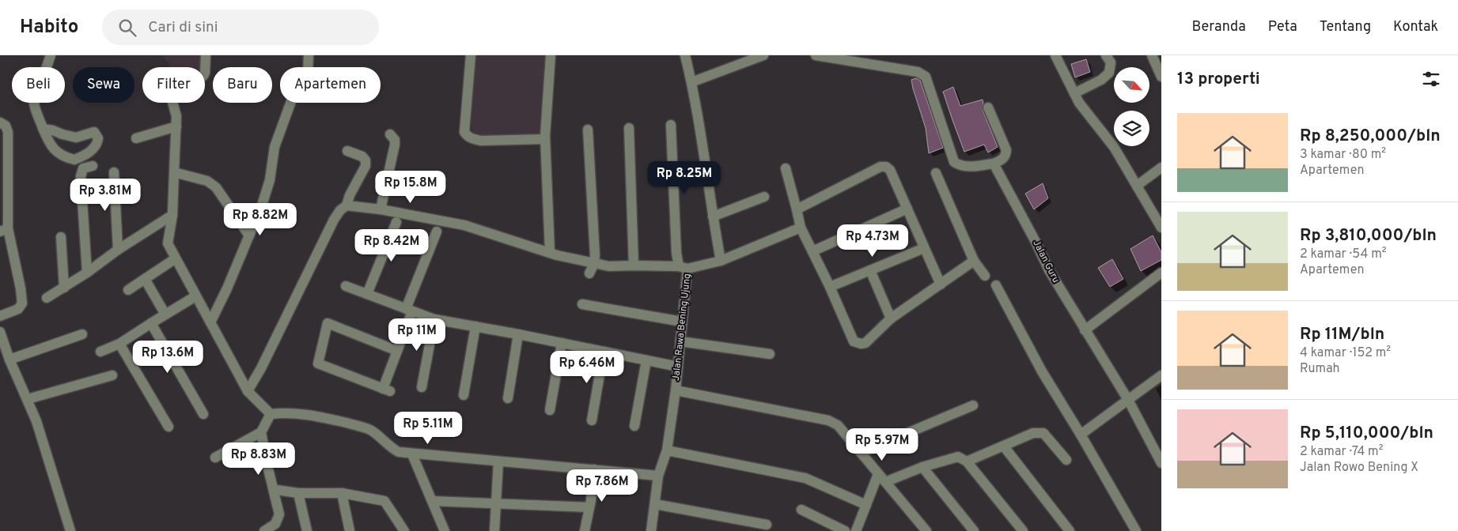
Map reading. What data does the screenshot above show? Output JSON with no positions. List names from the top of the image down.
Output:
{
  "streets": {
    "street": ["Jalan Guru", "Jalan Rawa Bening Ujung"]
  },
  "north": "bottom right",
  "page": {
    "header": "Habito",
    "search": "Cari di sini",
    "nav": [
      "Beranda",
      "Peta",
      "Tentang",
      "Kontak"
    ],
    "heading": "13 properti",
    "chip": [
      "Beli",
      "Sewa",
      "Filter",
      "Baru",
      "Apartemen"
    ],
    "list": [
      {
        "name": "Rp 8,250,000/bln",
        "note": "3 kamar · 80 m² · Apartemen"
      },
      {
        "name": "Rp 3,810,000/bln",
        "note": "2 kamar · 54 m² · Apartemen"
      },
      {
        "name": "Rp 11M/bln",
        "note": "4 kamar · 152 m² · Rumah"
      },
      {
        "name": "Rp 5,110,000/bln",
        "note": "2 kamar · 74 m² · Jalan Rowo Bening X"
      }
    ],
    "price": [
      "Rp 8.25M",
      "Rp 15.8M",
      "Rp 3.81M",
      "Rp 8.82M",
      "Rp 4.73M",
      "Rp 8.42M",
      "Rp 11M",
      "Rp 13.6M",
      "Rp 6.46M",
      "Rp 5.11M",
      "Rp 5.97M",
      "Rp 8.83M",
      "Rp 7.86M"
    ]
  }
}
